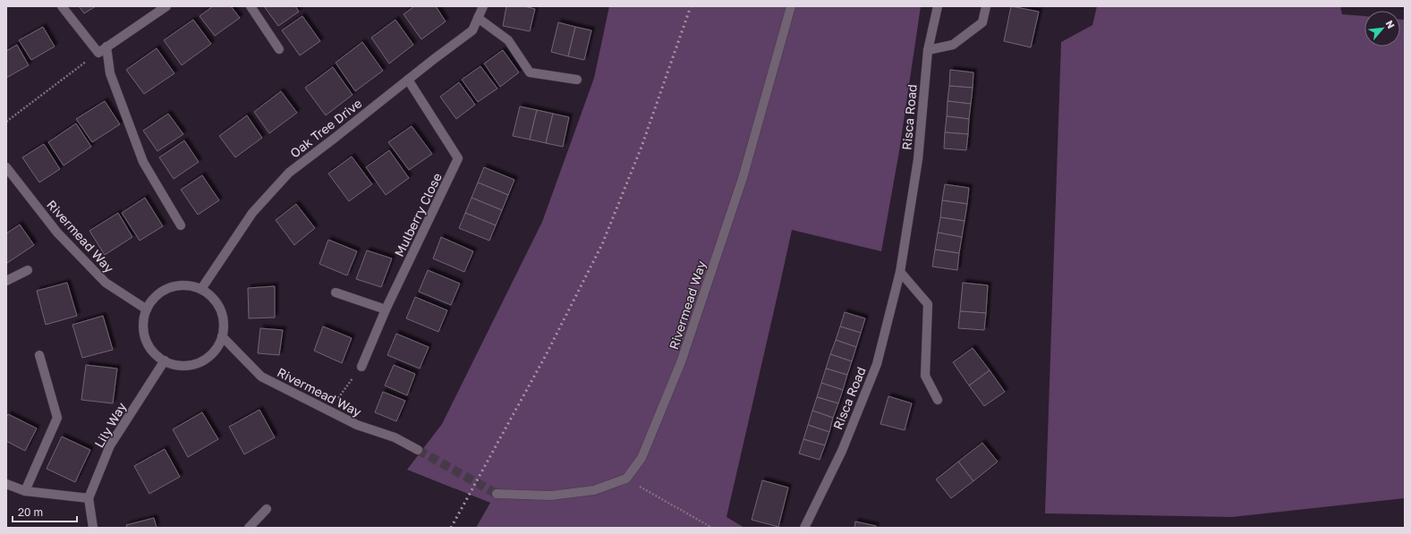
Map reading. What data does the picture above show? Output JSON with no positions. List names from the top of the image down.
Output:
{
  "streets": {
    "street": [
      "Risca Road",
      "Oak Tree Drive",
      "Mulberry Close",
      "Rivermead Way",
      "Lily Way"
    ]
  },
  "crossings": [
    ["Oak Tree Drive", "Mulberry Close"],
    ["Oak Tree Drive", "Rivermead Way"],
    ["Oak Tree Drive", "Lily Way"],
    ["Rivermead Way", "Lily Way"]
  ],
  "scale_bar": "20 m",
  "north": "top right"
}
